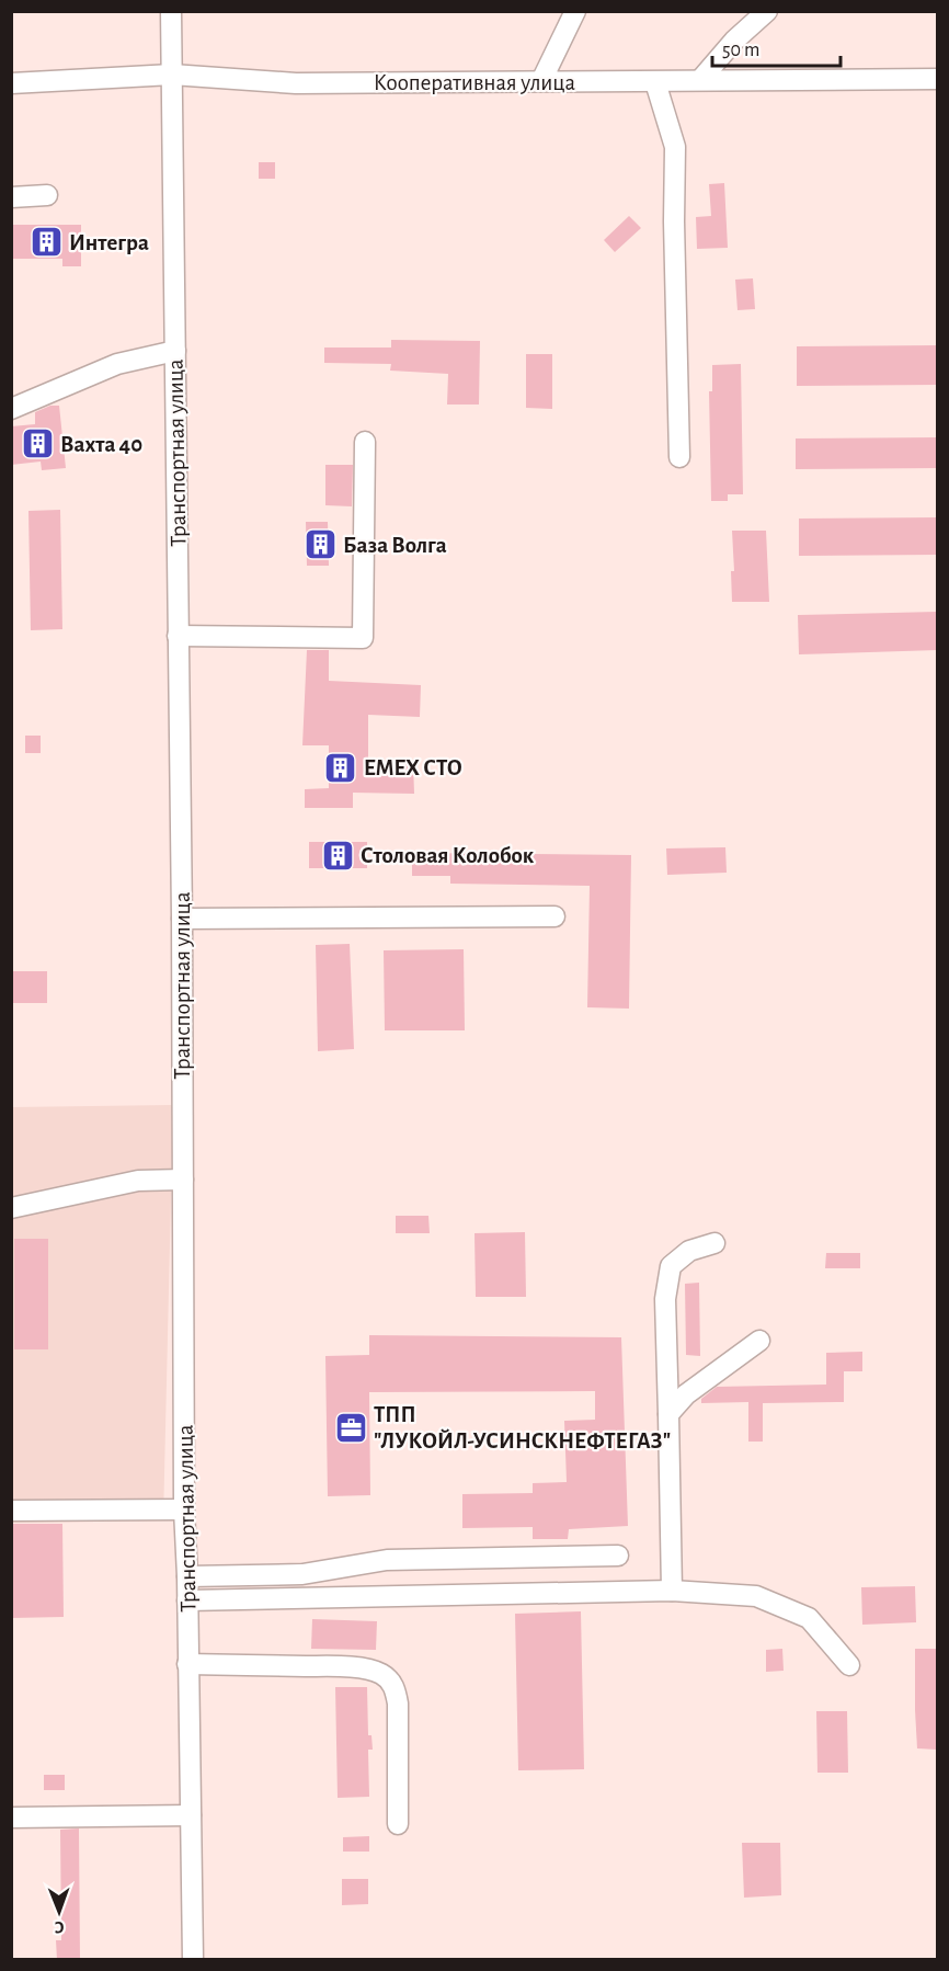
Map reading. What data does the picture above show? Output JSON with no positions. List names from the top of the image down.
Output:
{
  "streets": {
    "street": ["Кооперативная улица", "Транспортная улица"]
  },
  "crossings": [
    ["Кооперативная улица", "Транспортная улица"]
  ],
  "places": {
    "building": [
      "Интегра",
      "Вахта 40",
      "База Волга",
      "EMEX СТО",
      "Столовая Колобок"
    ],
    "office": ["ТПП \"ЛУКОЙЛ-УСИНСКНЕФТЕГАЗ\""]
  },
  "scale_bar": "50 m",
  "north": "bottom"
}
